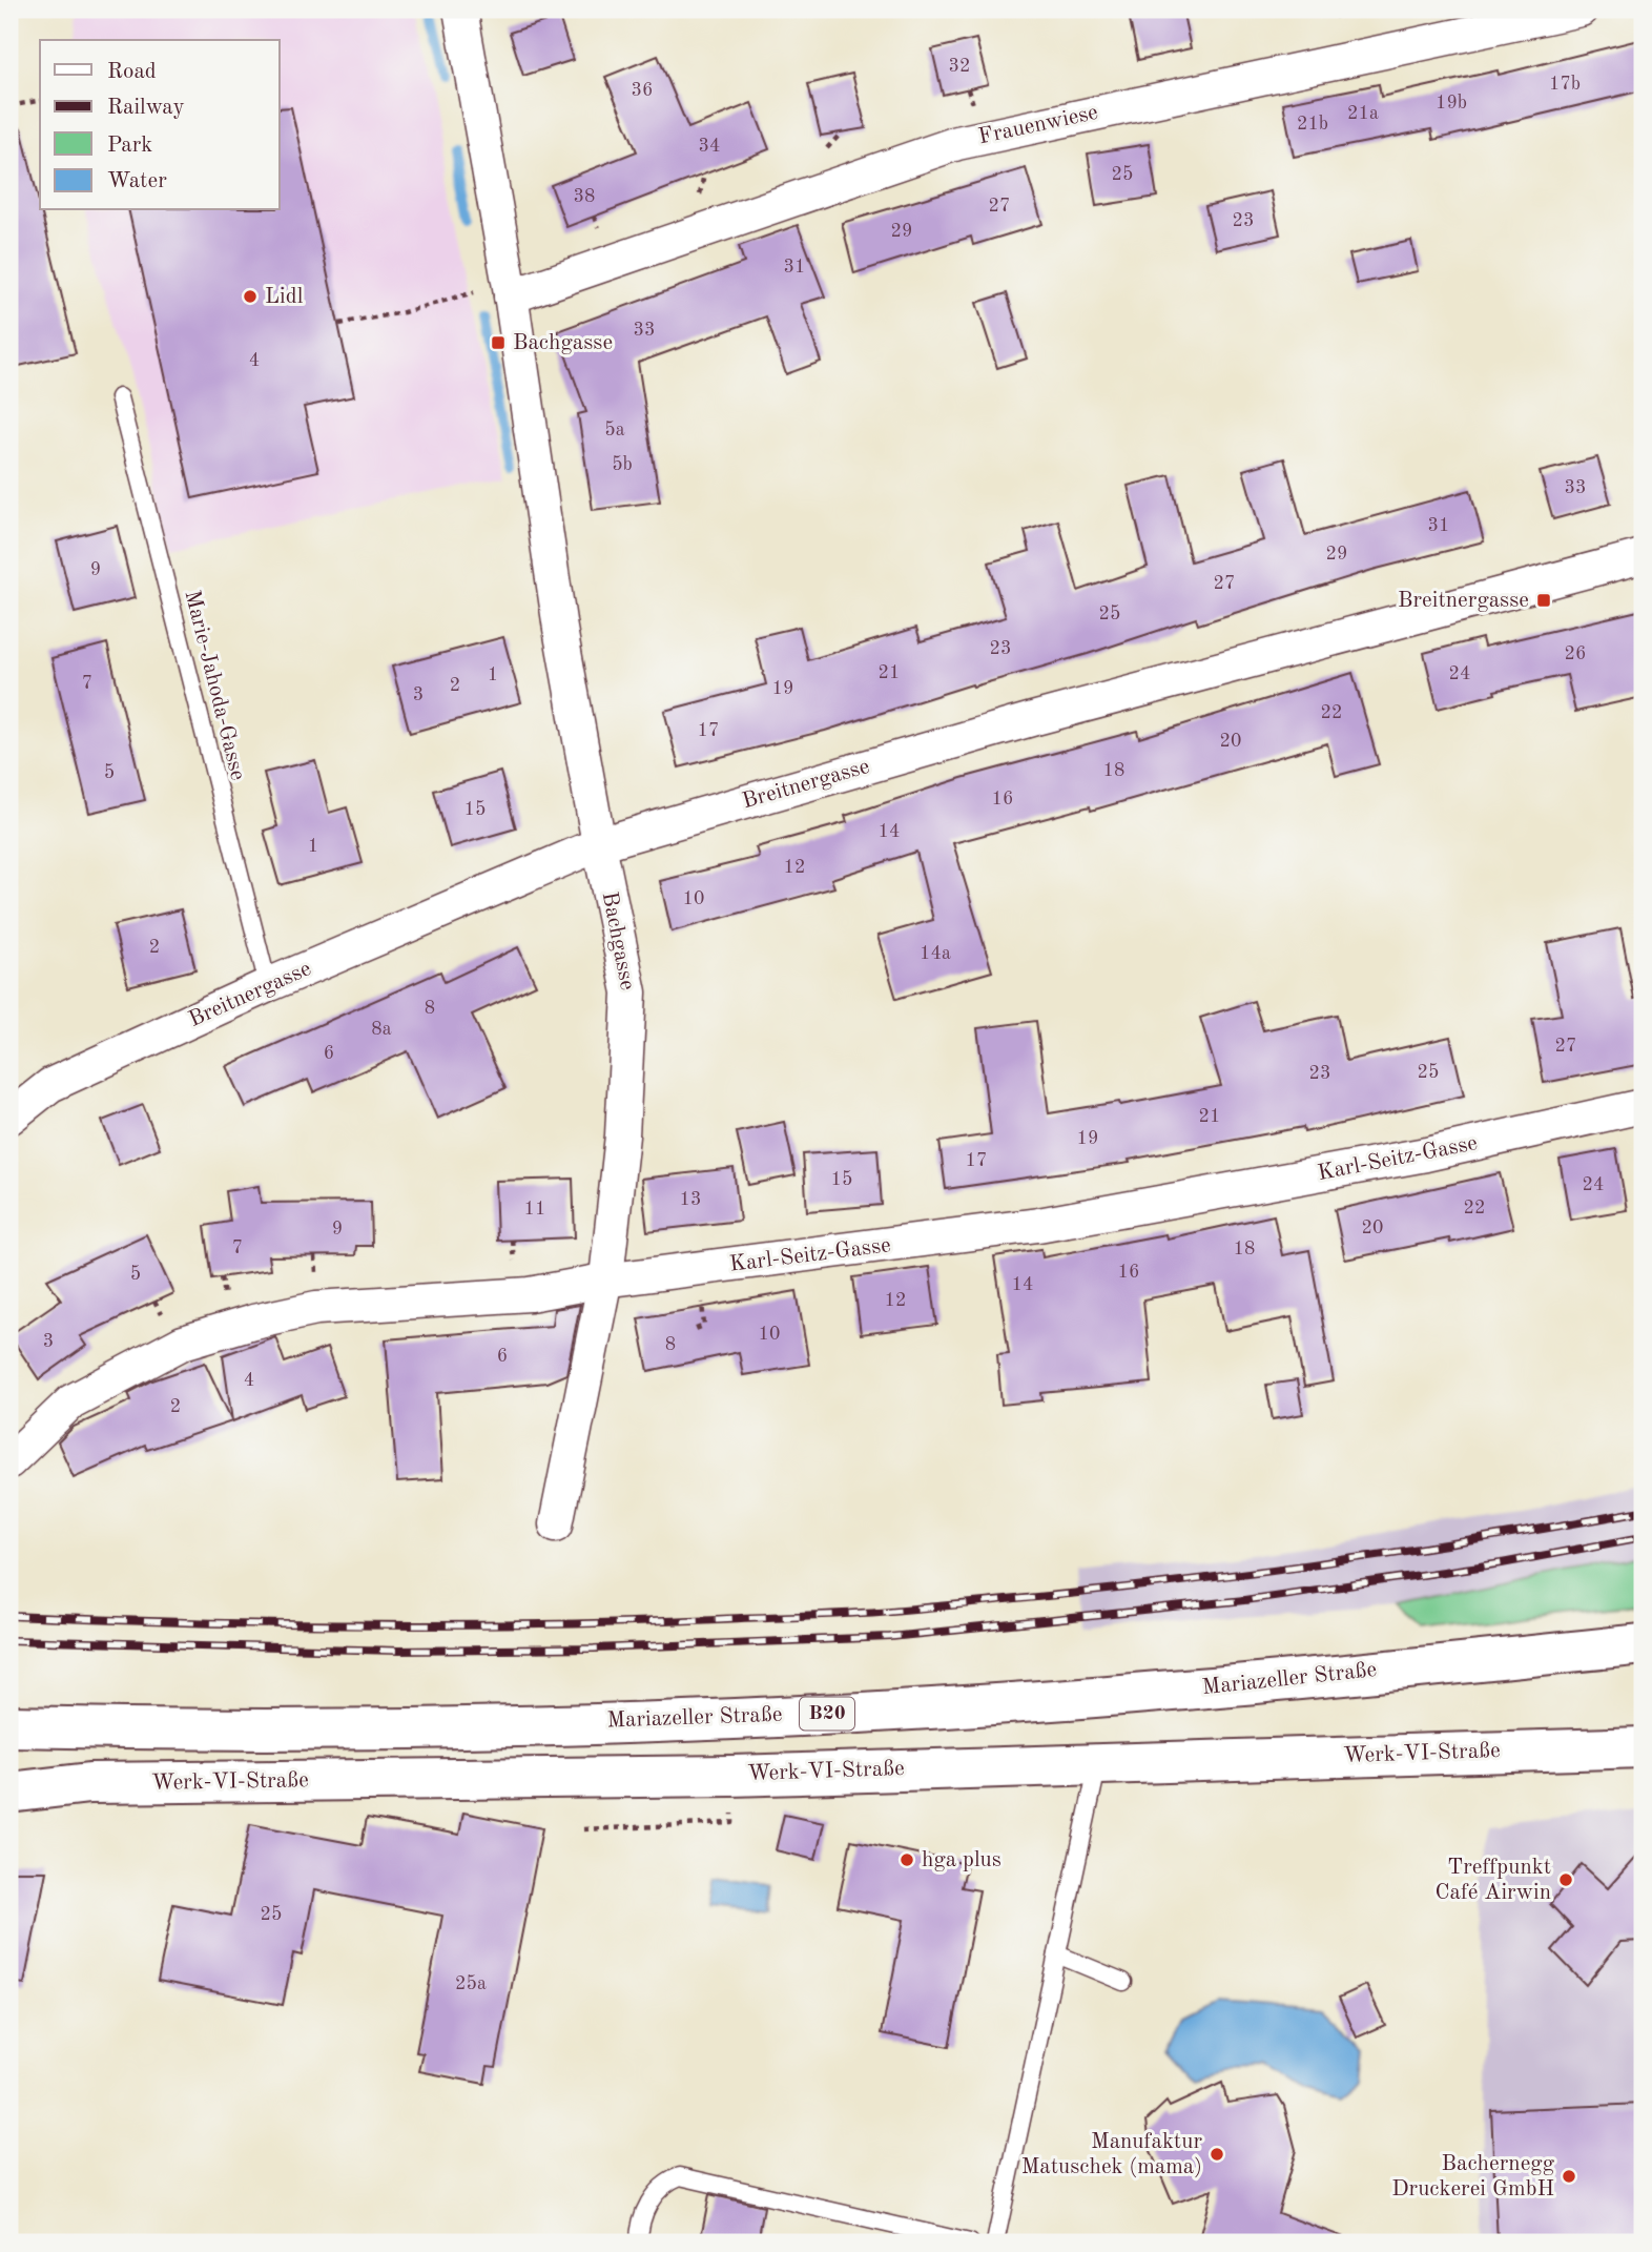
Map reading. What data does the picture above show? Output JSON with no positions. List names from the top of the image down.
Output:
{
  "streets": {
    "main road": ["Mariazeller Straße", "B20", "Werk-VI-Straße"],
    "street": [
      "Frauenwiese",
      "Breitnergasse",
      "Bachgasse",
      "Karl-Seitz-Gasse"
    ],
    "lane": ["Marie-Jahoda-Gasse"]
  },
  "crossings": [
    ["Frauenwiese", "Bachgasse"],
    ["Marie-Jahoda-Gasse", "Breitnergasse"],
    ["Breitnergasse", "Bachgasse"],
    ["Bachgasse", "Karl-Seitz-Gasse"]
  ],
  "places": {
    "other": [
      "Lidl",
      "hga plus",
      "Treffpunkt Café Airwin",
      "Manufaktur Matuschek (mama)",
      "Bachernegg Druckerei GmbH"
    ],
    "transit": ["Bachgasse", "Breitnergasse"]
  },
  "house_numbers": [
    "32",
    "17b",
    "36",
    "19b",
    "21a",
    "21b",
    "34",
    "25",
    "38",
    "27",
    "23",
    "29",
    "31",
    "33",
    "4",
    "5a",
    "5b",
    "33",
    "31",
    "29",
    "9",
    "27",
    "25",
    "23",
    "26",
    "21",
    "24",
    "1",
    "7",
    "2",
    "19",
    "3",
    "22",
    "17",
    "20",
    "18",
    "5",
    "16",
    "15",
    "14",
    "1",
    "12",
    "10",
    "2",
    "14a",
    "8",
    "8a",
    "27",
    "6",
    "25",
    "23",
    "21",
    "19",
    "17",
    "15",
    "24",
    "13",
    "22",
    "11",
    "20",
    "9",
    "7",
    "18",
    "16",
    "5",
    "14",
    "12",
    "10",
    "3",
    "8",
    "6",
    "4",
    "2",
    "25",
    "25a"
  ],
  "legend": [
    "Road",
    "Railway",
    "Park",
    "Water"
  ]
}
